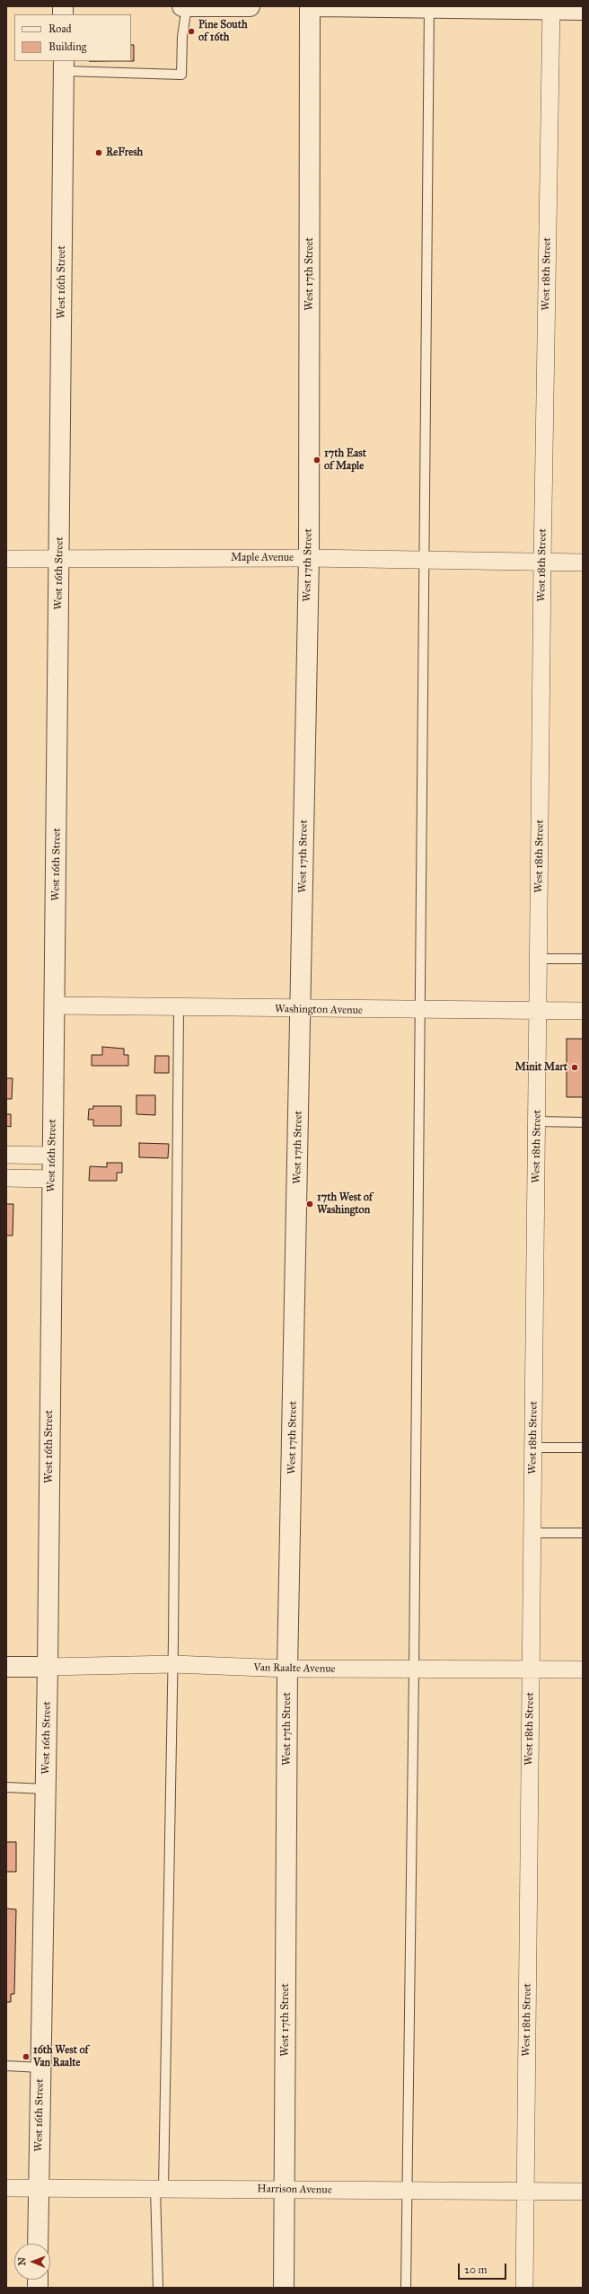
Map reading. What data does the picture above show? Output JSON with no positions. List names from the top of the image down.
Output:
{
  "streets": {
    "street": [
      "West 17th Street",
      "West 18th Street",
      "West 16th Street",
      "Maple Avenue",
      "Washington Avenue",
      "Van Raalte Avenue",
      "Harrison Avenue"
    ]
  },
  "crossings": [
    ["West 17th Street", "Maple Avenue"],
    ["West 17th Street", "Washington Avenue"],
    ["West 17th Street", "Van Raalte Avenue"],
    ["West 17th Street", "Harrison Avenue"],
    ["West 18th Street", "Maple Avenue"],
    ["West 18th Street", "Washington Avenue"],
    ["West 18th Street", "Van Raalte Avenue"],
    ["West 18th Street", "Harrison Avenue"],
    ["West 16th Street", "Maple Avenue"],
    ["West 16th Street", "Washington Avenue"],
    ["West 16th Street", "Van Raalte Avenue"],
    ["West 16th Street", "Harrison Avenue"]
  ],
  "places": [
    "Pine South of 16th",
    "ReFresh",
    "17th East of Maple",
    "Minit Mart",
    "17th West of Washington",
    "16th West of Van Raalte"
  ],
  "legend": ["Road", "Building"],
  "scale_bar": "20 m",
  "north": "left"
}
